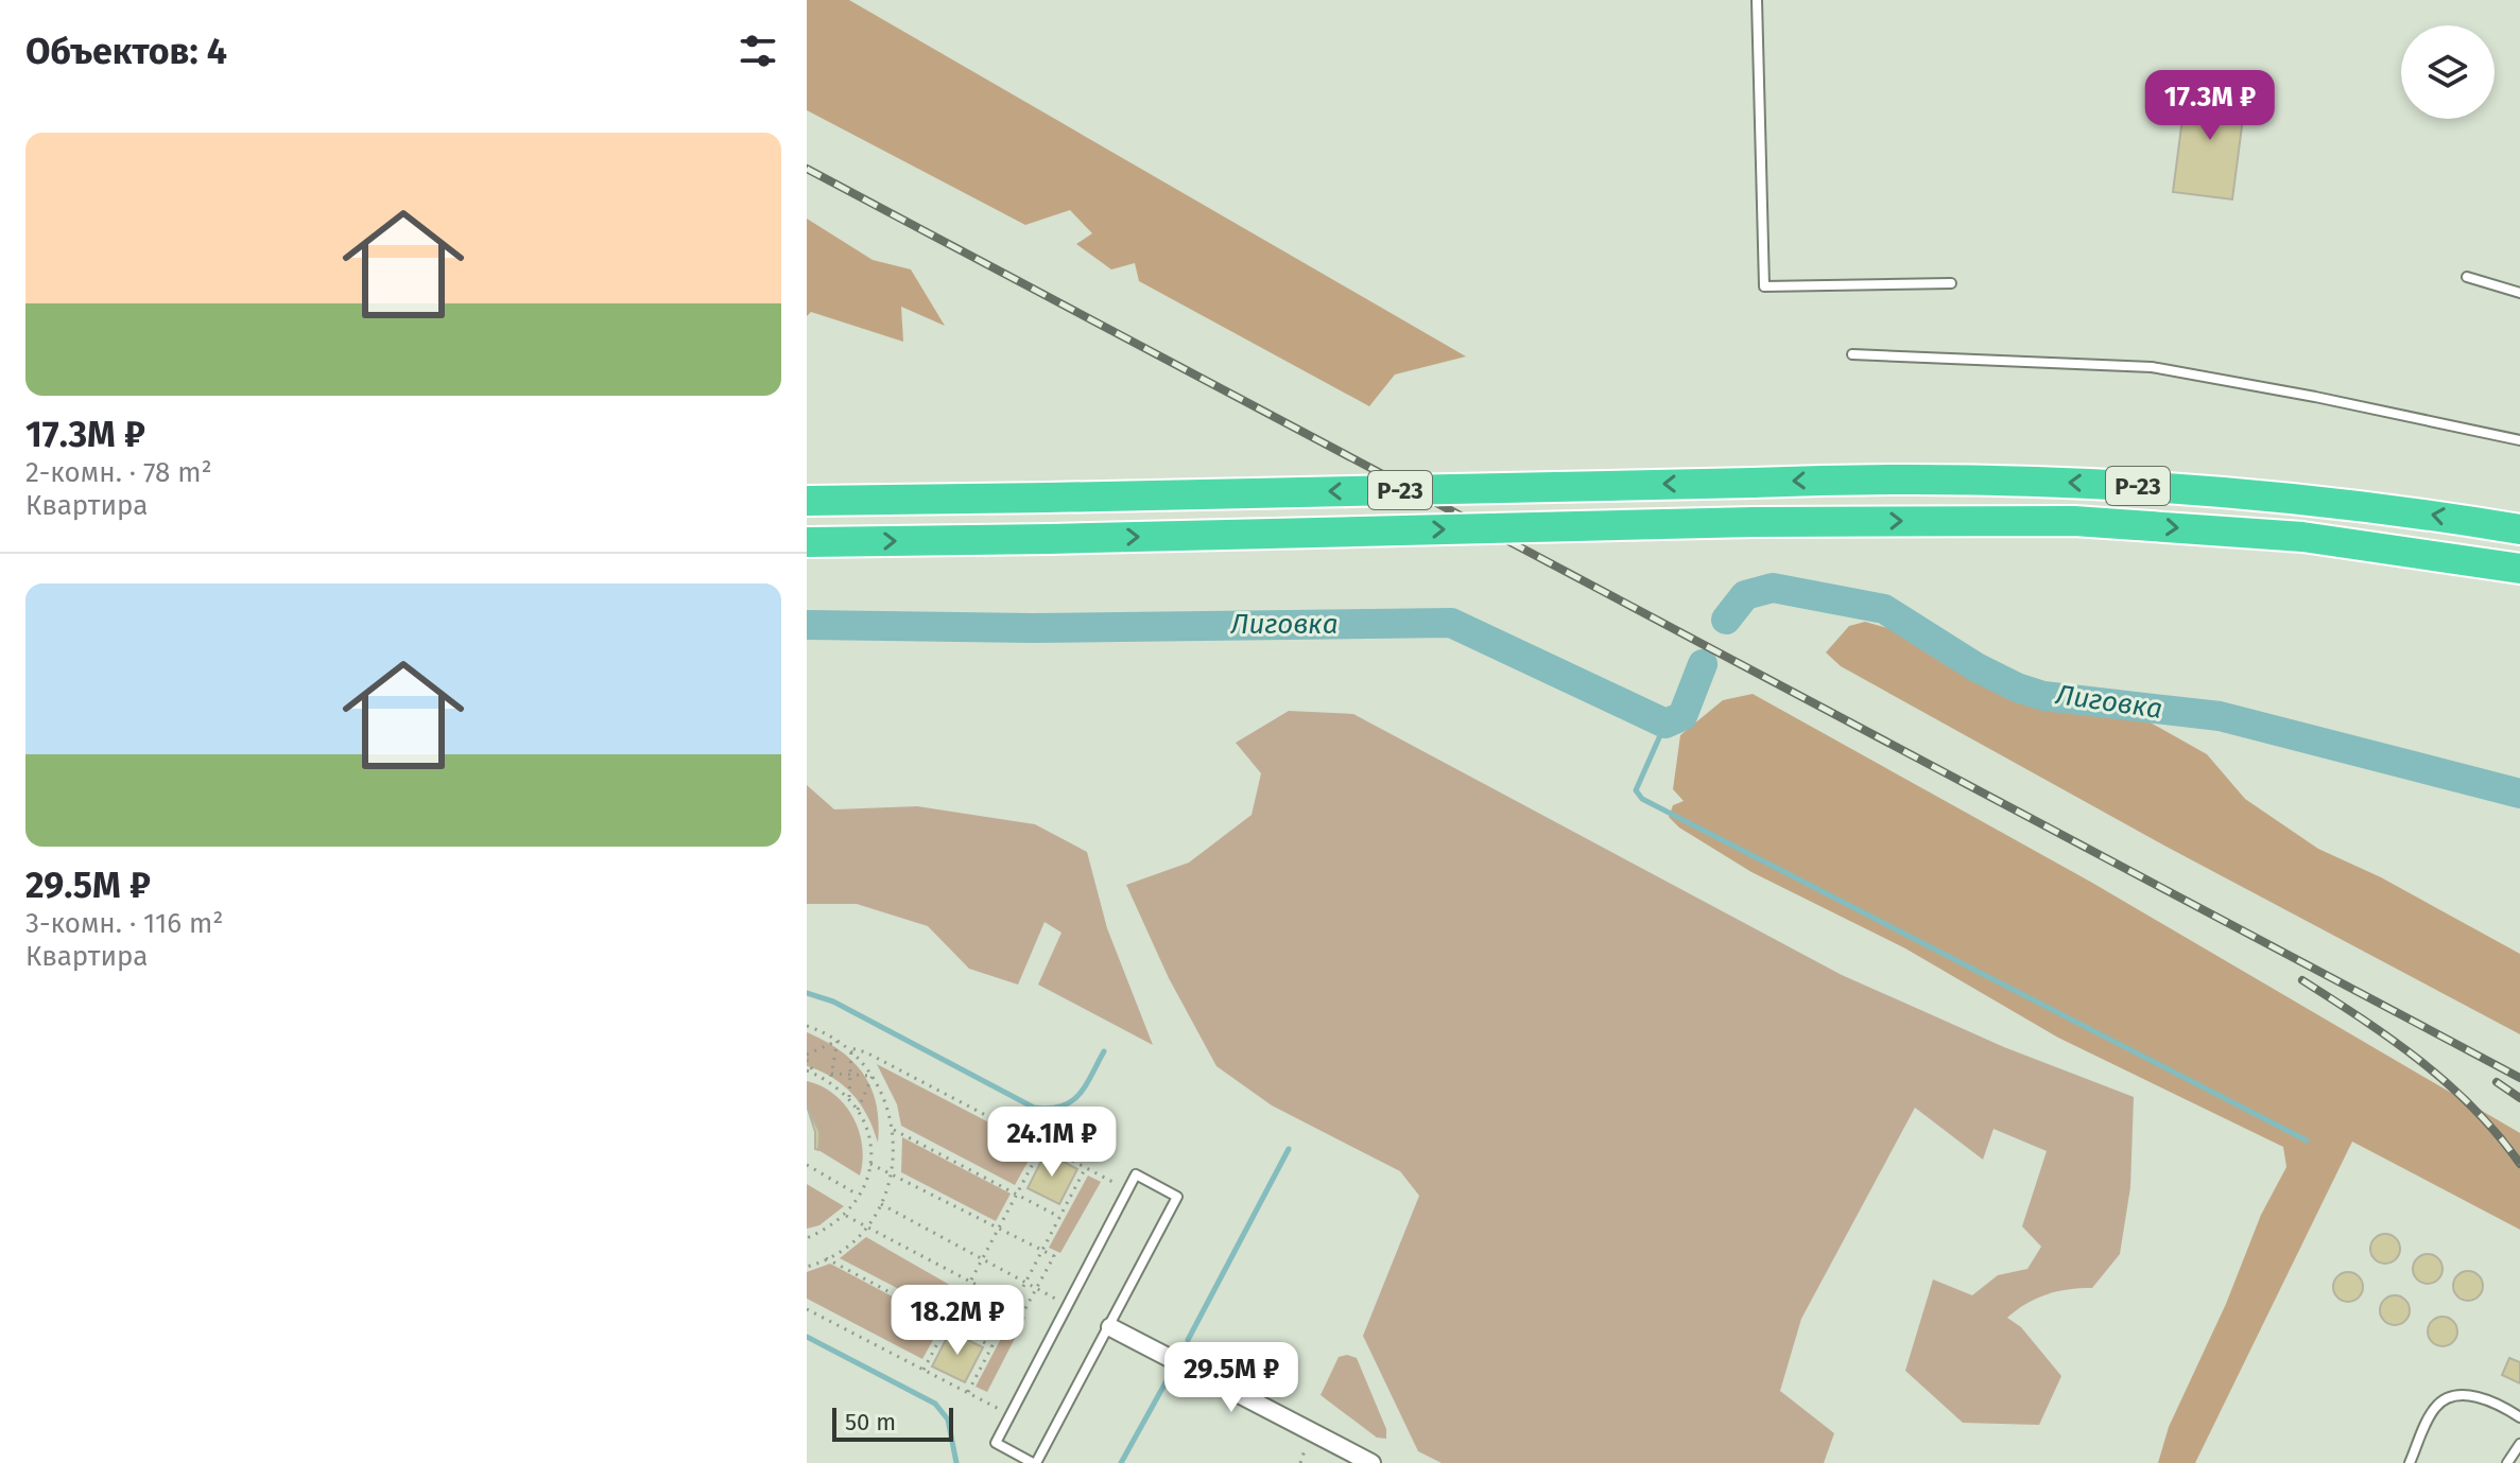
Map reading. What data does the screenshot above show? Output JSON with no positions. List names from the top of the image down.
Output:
{
  "streets": {
    "highway": ["Р-23"]
  },
  "water": ["Лиговка"],
  "scale_bar": "50 m",
  "page": {
    "heading": "Объектов: 4",
    "price": [
      "17.3M ₽",
      "24.1M ₽",
      "18.2M ₽",
      "29.5M ₽"
    ],
    "list": [
      {
        "name": "17.3M ₽",
        "note": "2-комн. · 78 m² · Квартира"
      },
      {
        "name": "29.5M ₽",
        "note": "3-комн. · 116 m² · Квартира"
      }
    ],
    "scale": "50 m"
  }
}
